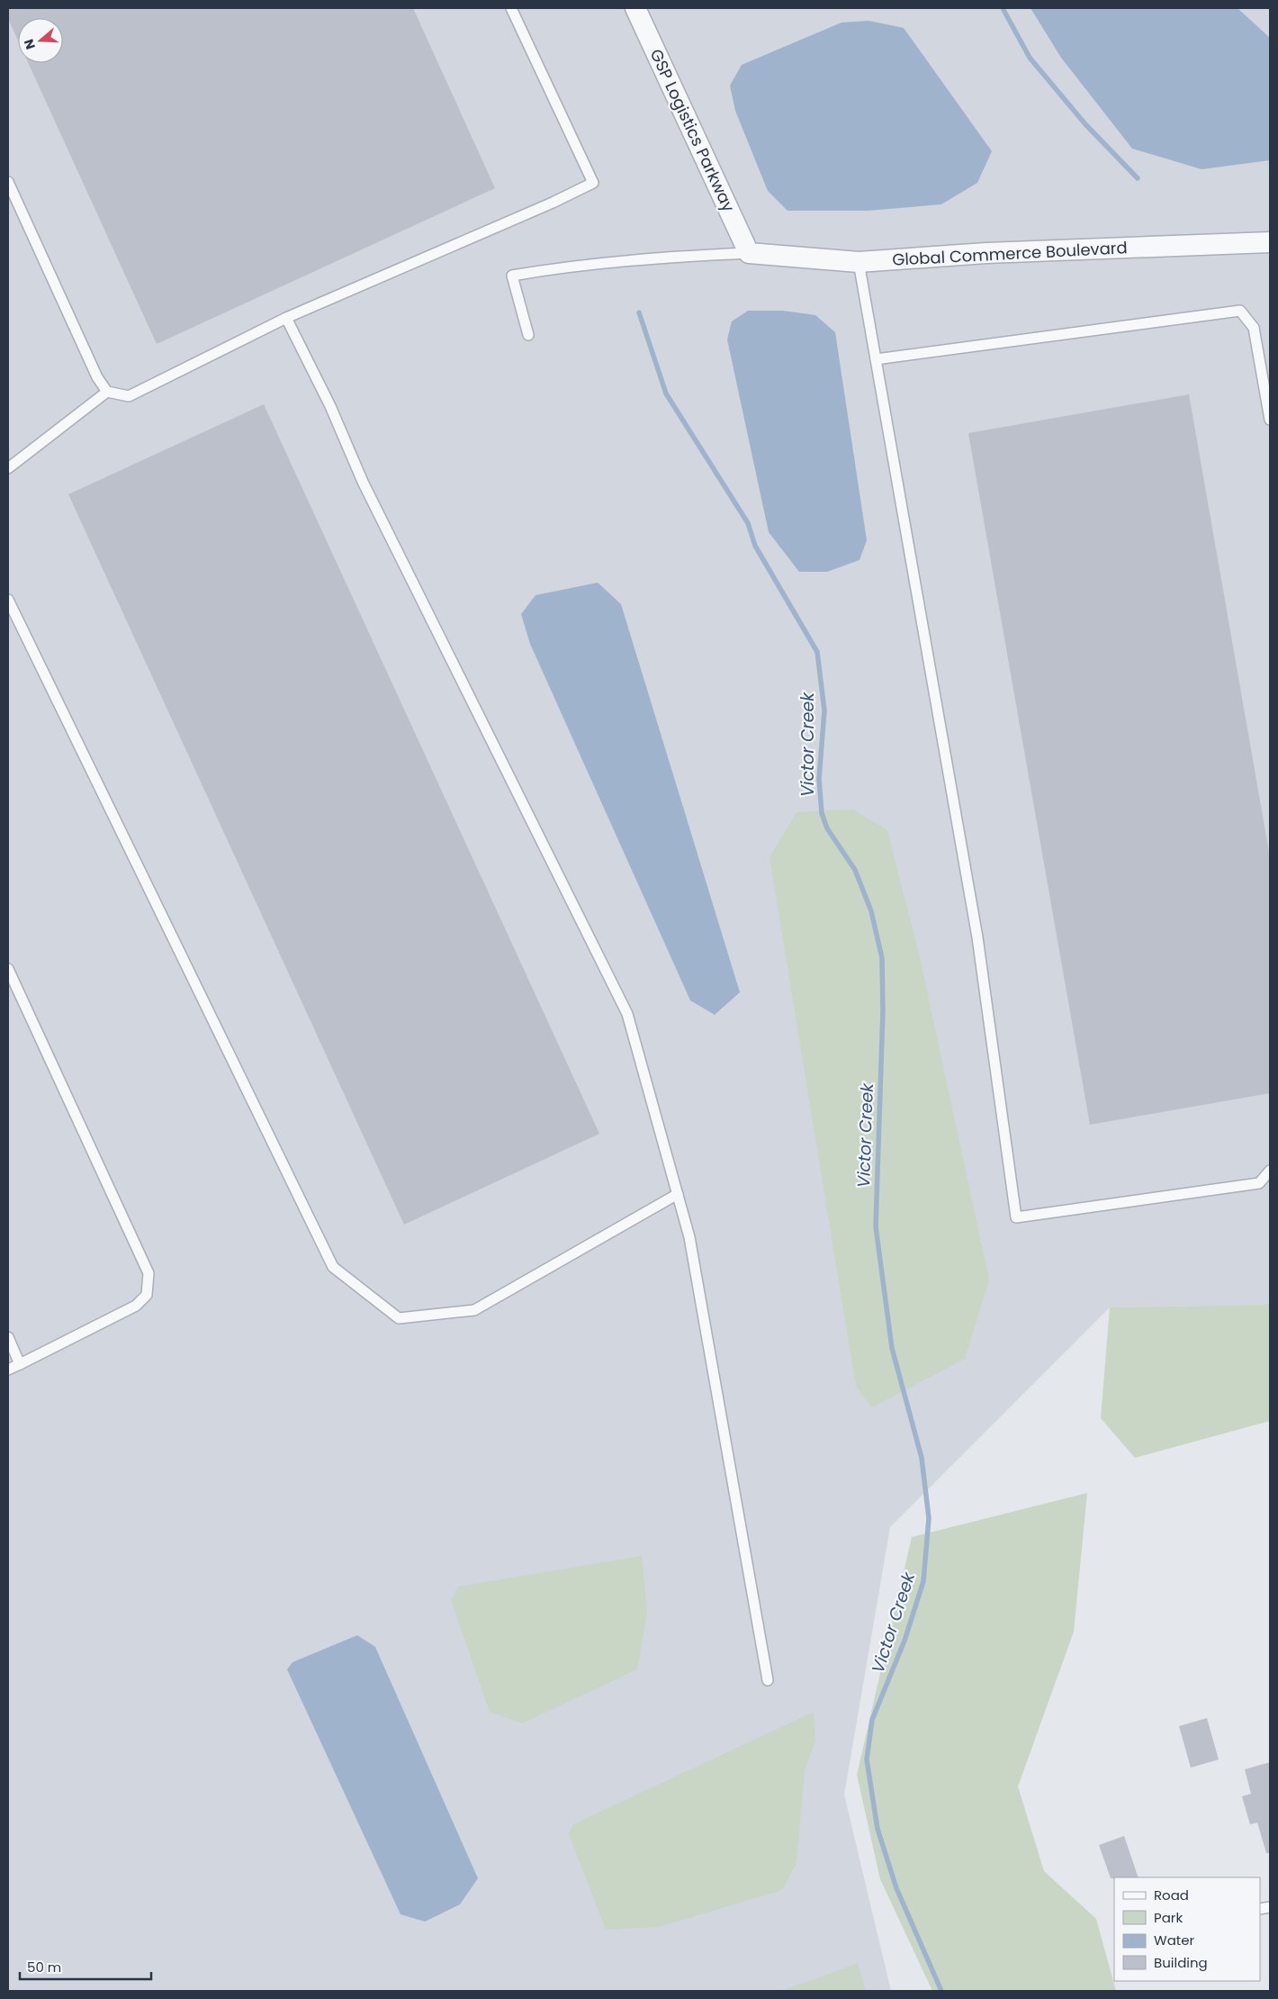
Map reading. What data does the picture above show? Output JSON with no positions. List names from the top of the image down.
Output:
{
  "streets": {
    "street": ["GSP Logistics Parkway", "Global Commerce Boulevard"]
  },
  "crossings": [
    ["GSP Logistics Parkway", "Global Commerce Boulevard"]
  ],
  "water": ["Victor Creek"],
  "legend": [
    "Road",
    "Park",
    "Water",
    "Building"
  ],
  "scale_bar": "50 m",
  "north": "left"
}
